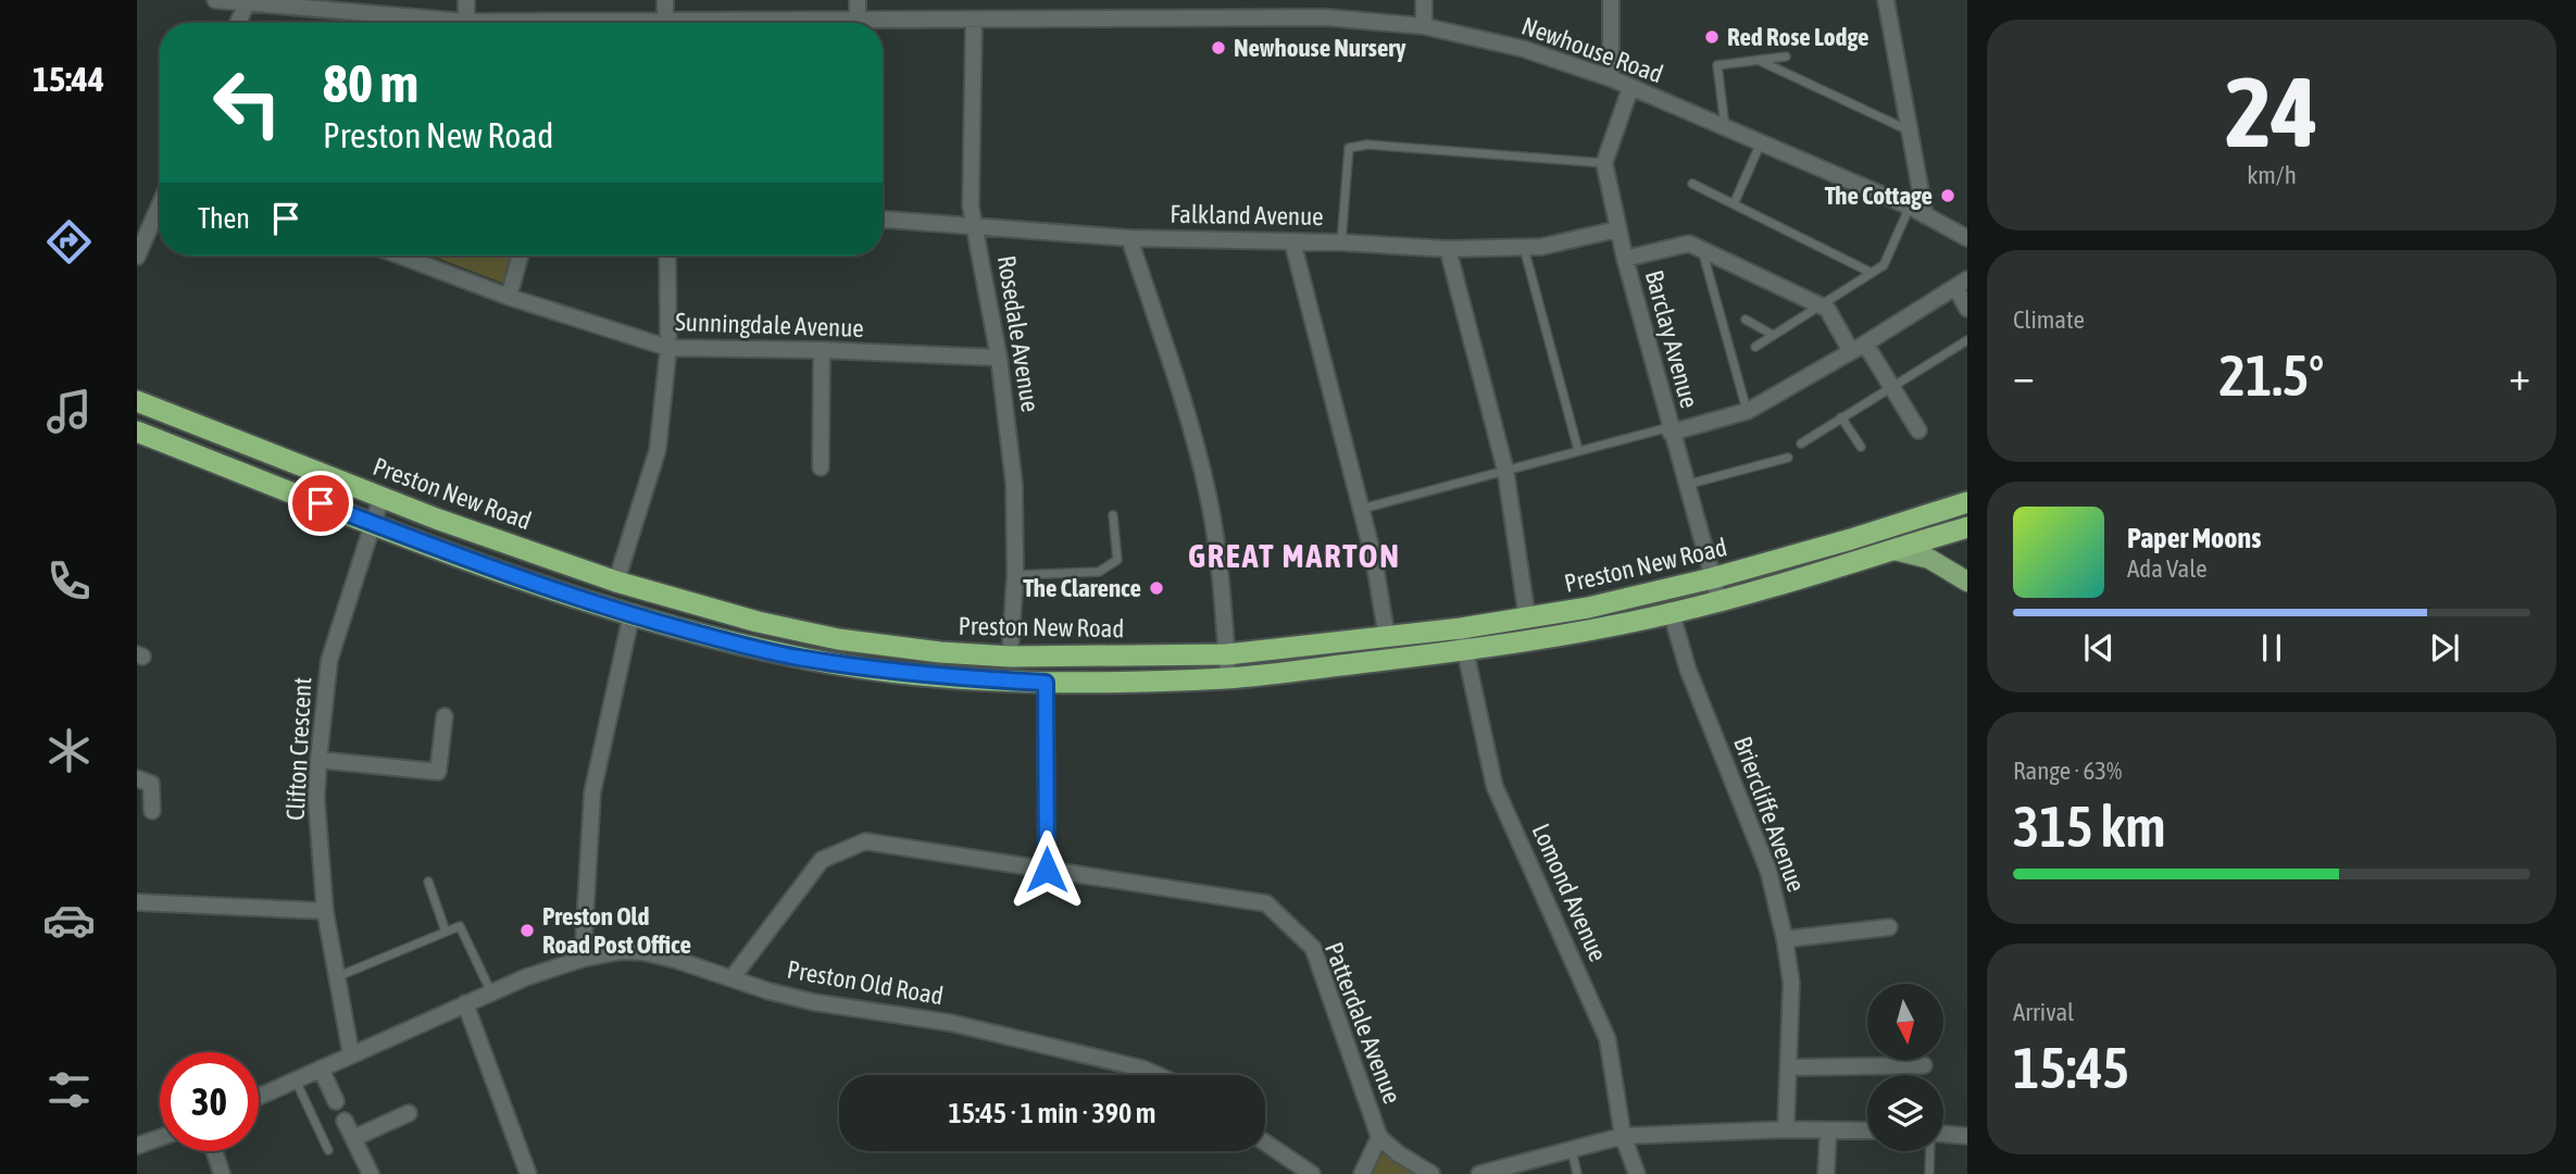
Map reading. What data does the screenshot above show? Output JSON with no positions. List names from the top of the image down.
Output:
{
  "streets": {
    "highway": ["Preston New Road"],
    "street": [
      "Newhouse Road",
      "Falkland Avenue",
      "Sunningdale Avenue",
      "Rosedale Avenue",
      "Barclay Avenue",
      "Clifton Crescent",
      "Briercliffe Avenue",
      "Lomond Avenue",
      "Preston Old Road",
      "Patterdale Avenue"
    ]
  },
  "crossings": [
    ["Newhouse Road", "Rosedale Avenue"],
    ["Falkland Avenue", "Rosedale Avenue"],
    ["Falkland Avenue", "Barclay Avenue"],
    ["Sunningdale Avenue", "Rosedale Avenue"],
    ["Rosedale Avenue", "Preston New Road"],
    ["Barclay Avenue", "Preston New Road"],
    ["Preston New Road", "Clifton Crescent"],
    ["Preston New Road", "Briercliffe Avenue"],
    ["Preston New Road", "Lomond Avenue"],
    ["Clifton Crescent", "Preston Old Road"],
    ["Preston Old Road", "Patterdale Avenue"]
  ],
  "districts": ["GREAT MARTON"],
  "places": [
    "Red Rose Lodge",
    "Newhouse Nursery",
    "The Cottage",
    "The Clarence",
    "Preston Old Road Post Office"
  ],
  "north": "bottom",
  "page": {
    "tabs": "15:44",
    "tile": [
      ["24", "km/h"],
      "Climate",
      ["Range · 63%", "315 km"],
      ["Arrival", "15:45"]
    ],
    "turn": ["80 m", "Preston New Road"],
    "then": "Then",
    "heat": ["−", "21.5°", "+"],
    "song": ["Paper Moons", "Ada Vale"],
    "limit": "30",
    "trip": "15:45 · 1 min · 390 m"
  }
}
